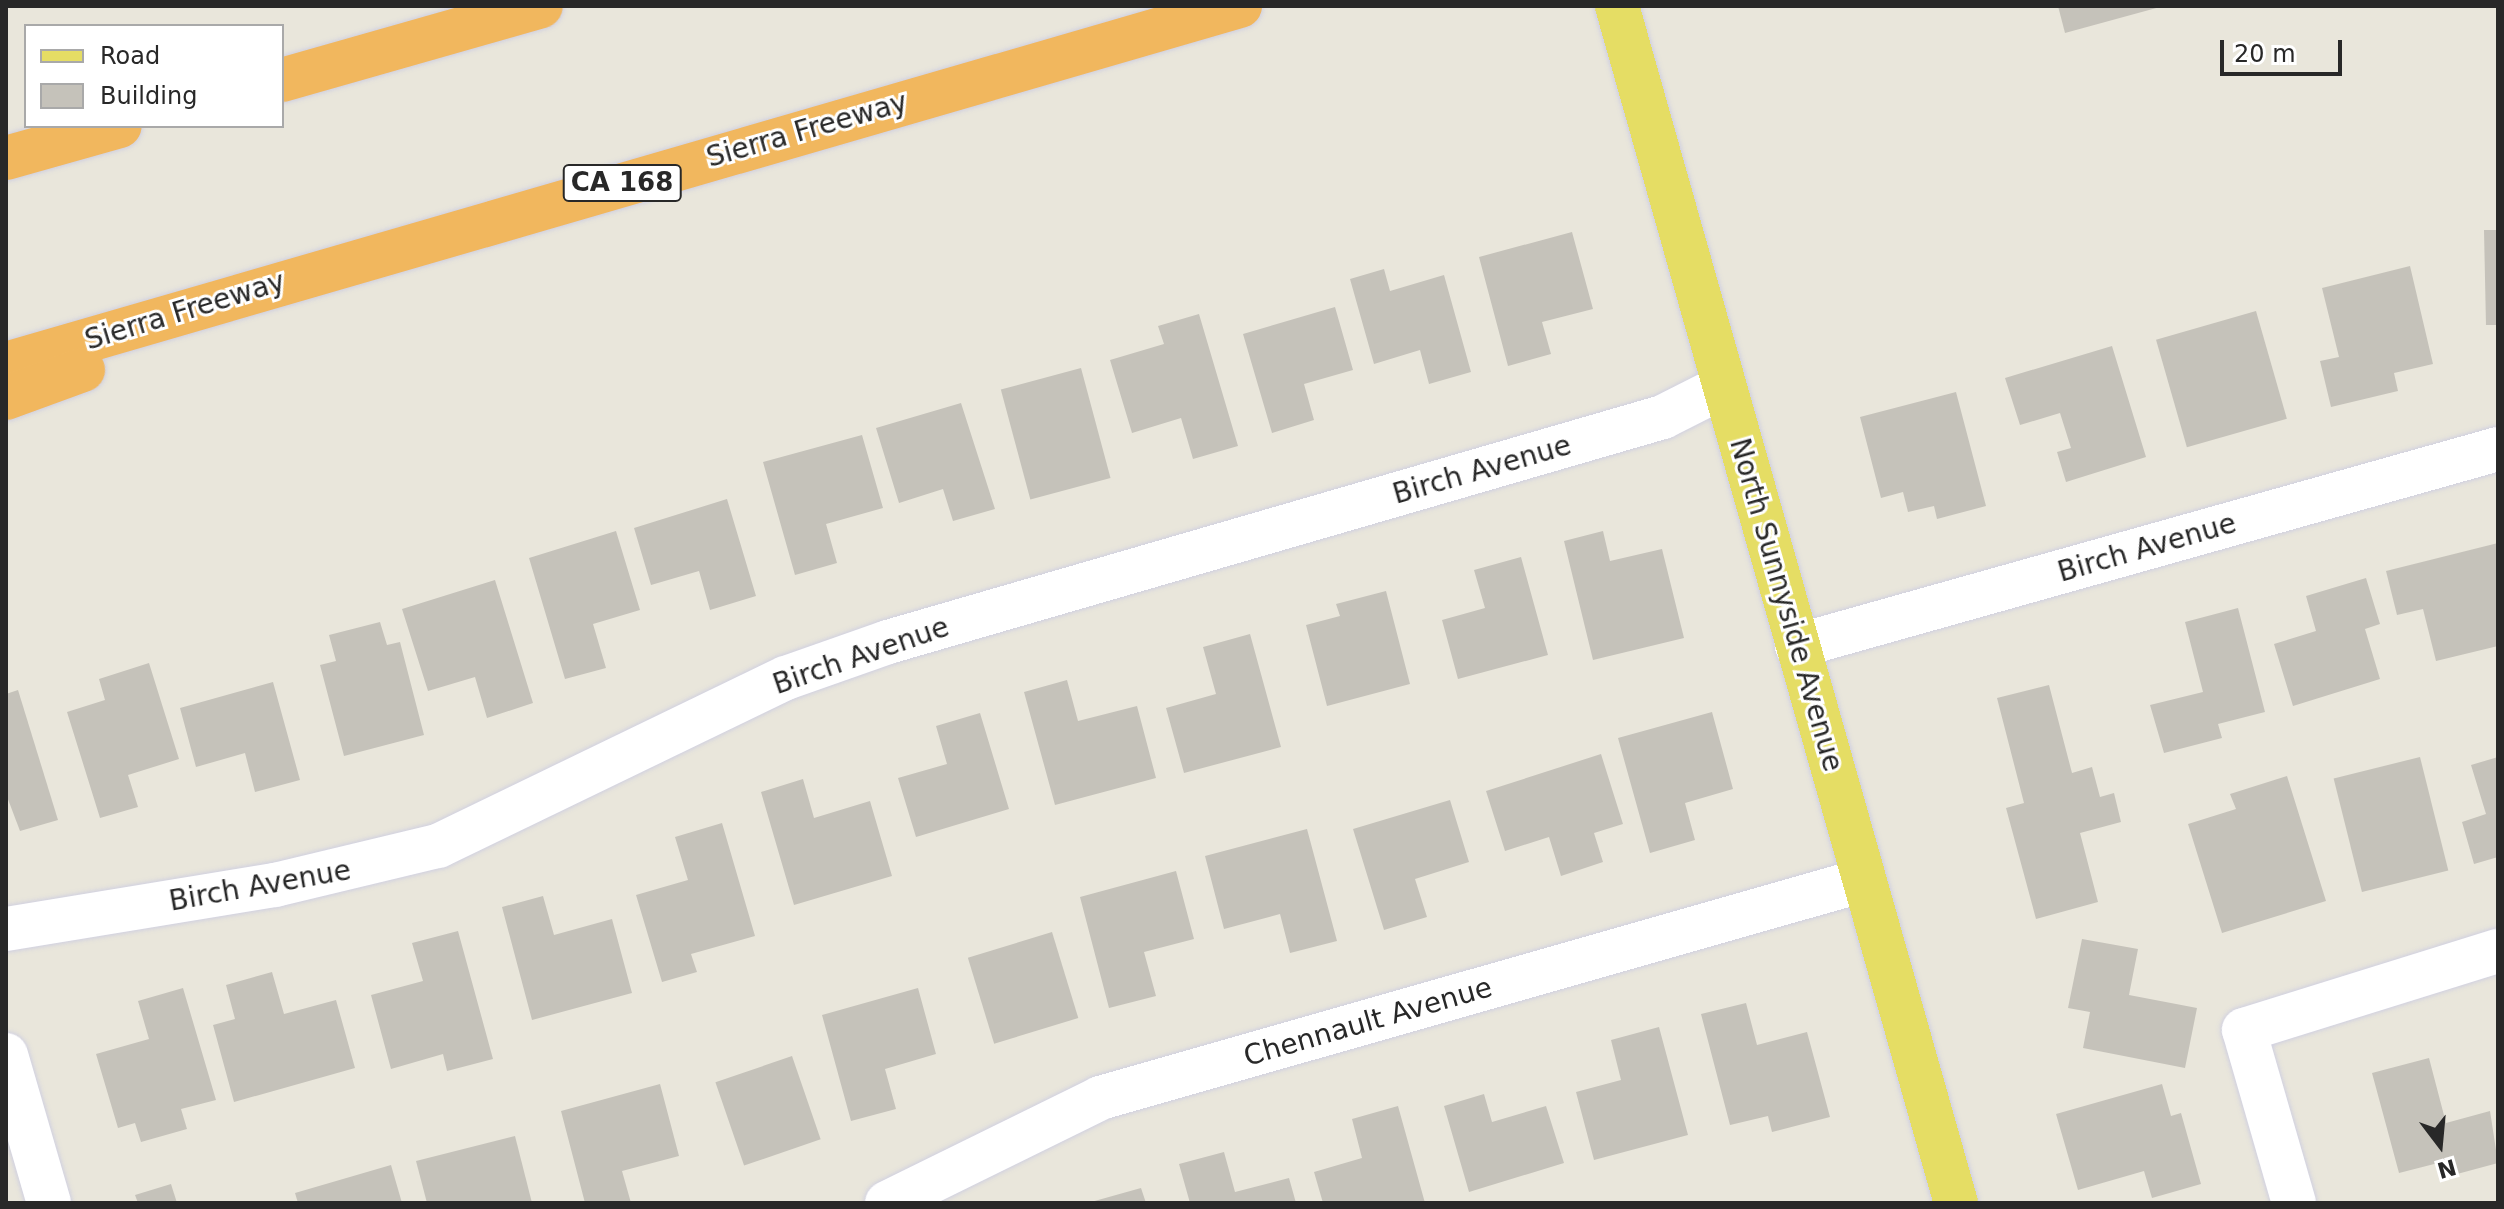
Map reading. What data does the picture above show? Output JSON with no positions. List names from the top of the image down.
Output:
{
  "streets": {
    "highway": ["Sierra Freeway", "CA 168"],
    "main road": ["North Sunnyside Avenue"],
    "street": ["Birch Avenue", "Chennault Avenue"]
  },
  "crossings": [
    ["Birch Avenue", "North Sunnyside Avenue"],
    ["North Sunnyside Avenue", "Chennault Avenue"]
  ],
  "legend": ["Road", "Building"],
  "scale_bar": "20 m",
  "north": "bottom"
}
